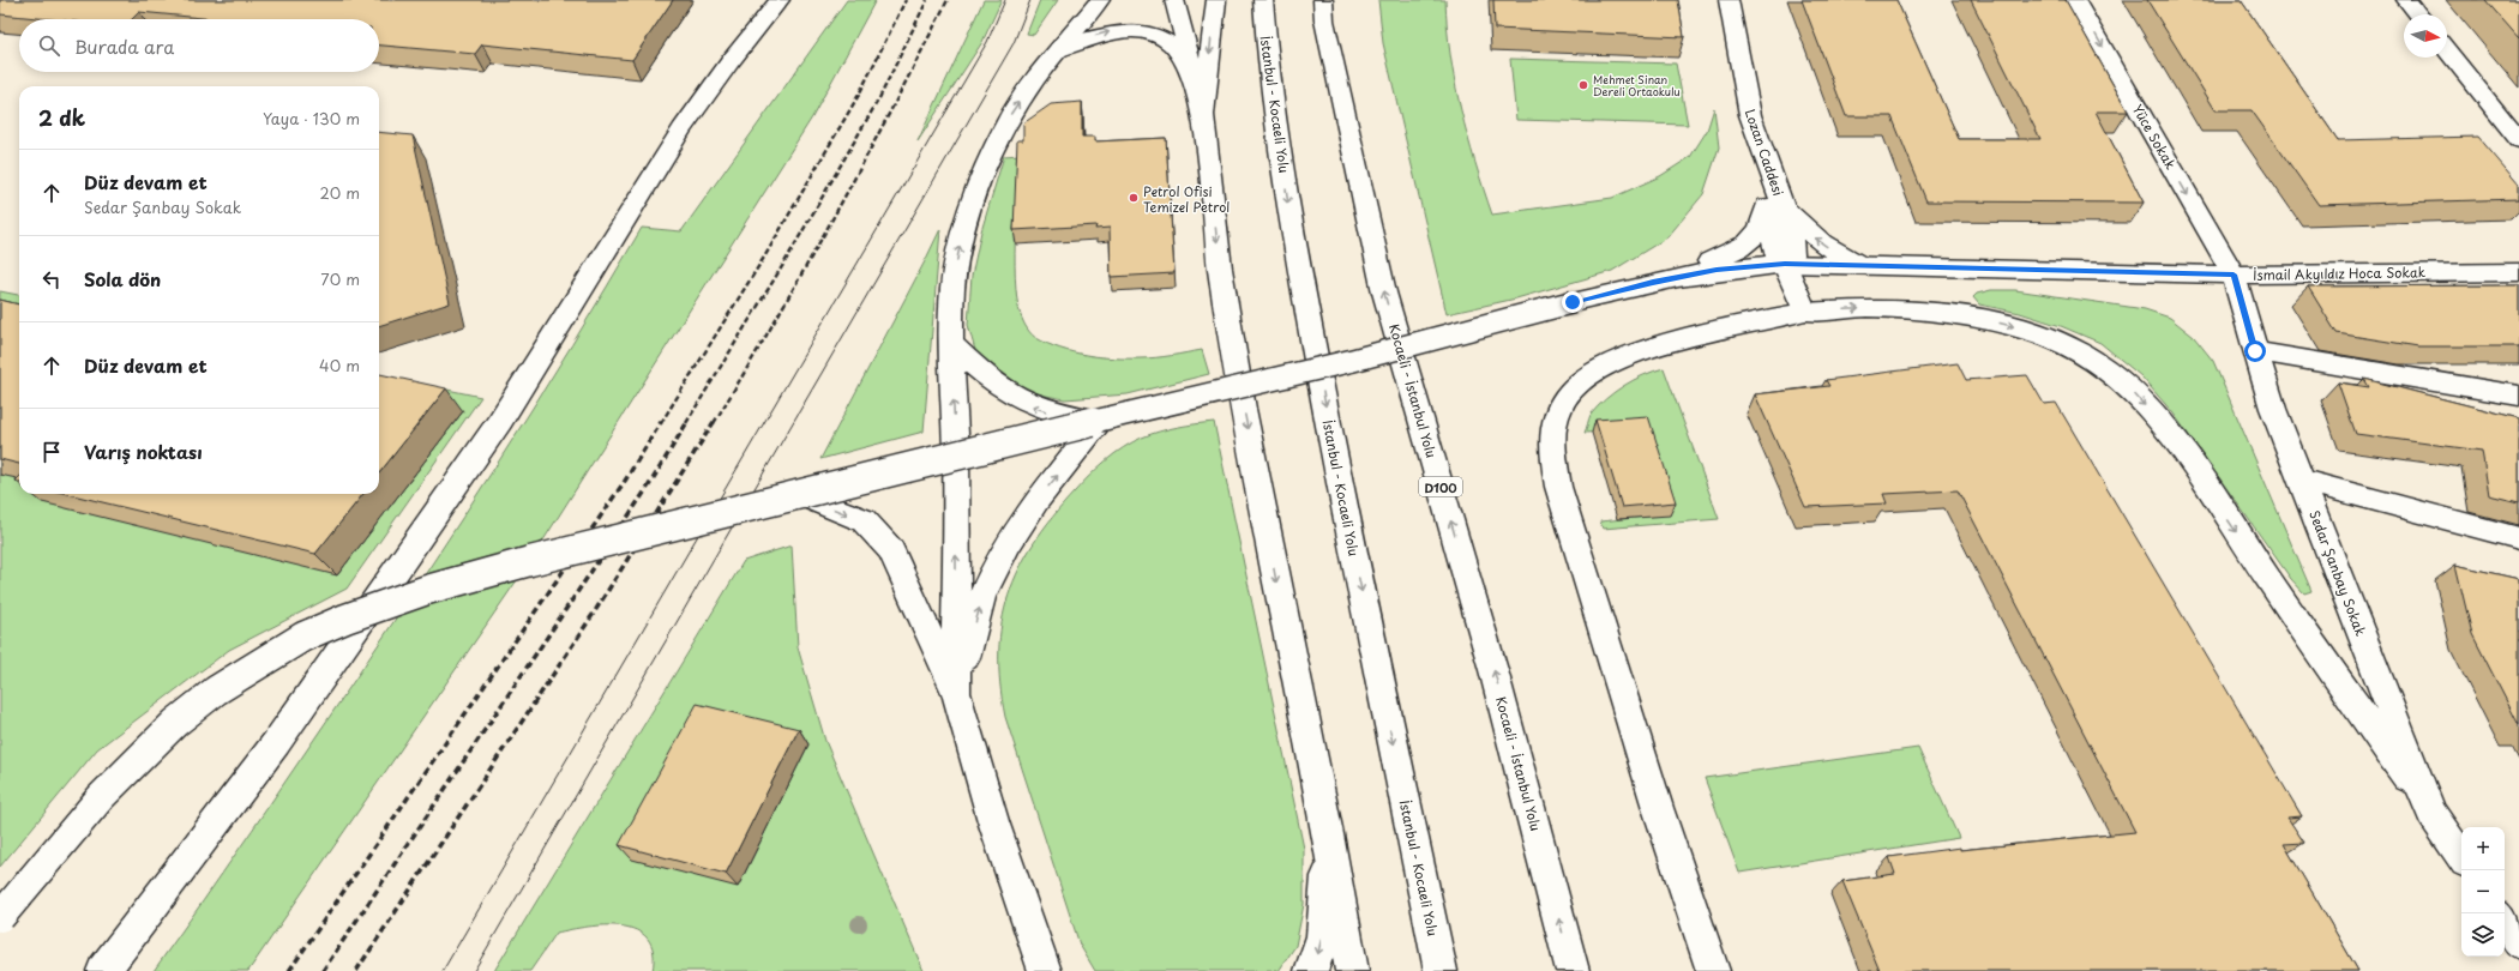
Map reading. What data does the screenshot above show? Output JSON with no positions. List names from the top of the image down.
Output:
{
  "streets": {
    "main road": [
      "İstanbul - Kocaeli Yolu",
      "Yüce Sokak",
      "Lozan Caddesi",
      "İsmail Akyıldız Hoca Sokak",
      "Kocaeli - İstanbul Yolu",
      "D100",
      "Sedar Şanbay Sokak"
    ]
  },
  "crossings": [
    ["Yüce Sokak", "İsmail Akyıldız Hoca Sokak"],
    ["Yüce Sokak", "Sedar Şanbay Sokak"],
    ["Lozan Caddesi", "İsmail Akyıldız Hoca Sokak"],
    ["İsmail Akyıldız Hoca Sokak", "Sedar Şanbay Sokak"]
  ],
  "one_way": ["Yüce Sokak"],
  "places": ["Mehmet Sinan Dereli Ortaokulu", "Petrol Ofisi Temizel Petrol"],
  "north": "right",
  "page": {
    "search": "Burada ara",
    "heading": ["2 dk", "Yaya · 130 m"],
    "list": [
      ["Düz devam et", "Sedar Şanbay Sokak", "20 m"],
      ["Sola dön", "70 m"],
      ["Düz devam et", "40 m"],
      "Varış noktası"
    ],
    "map_buttons": ["+", "−"]
  }
}
